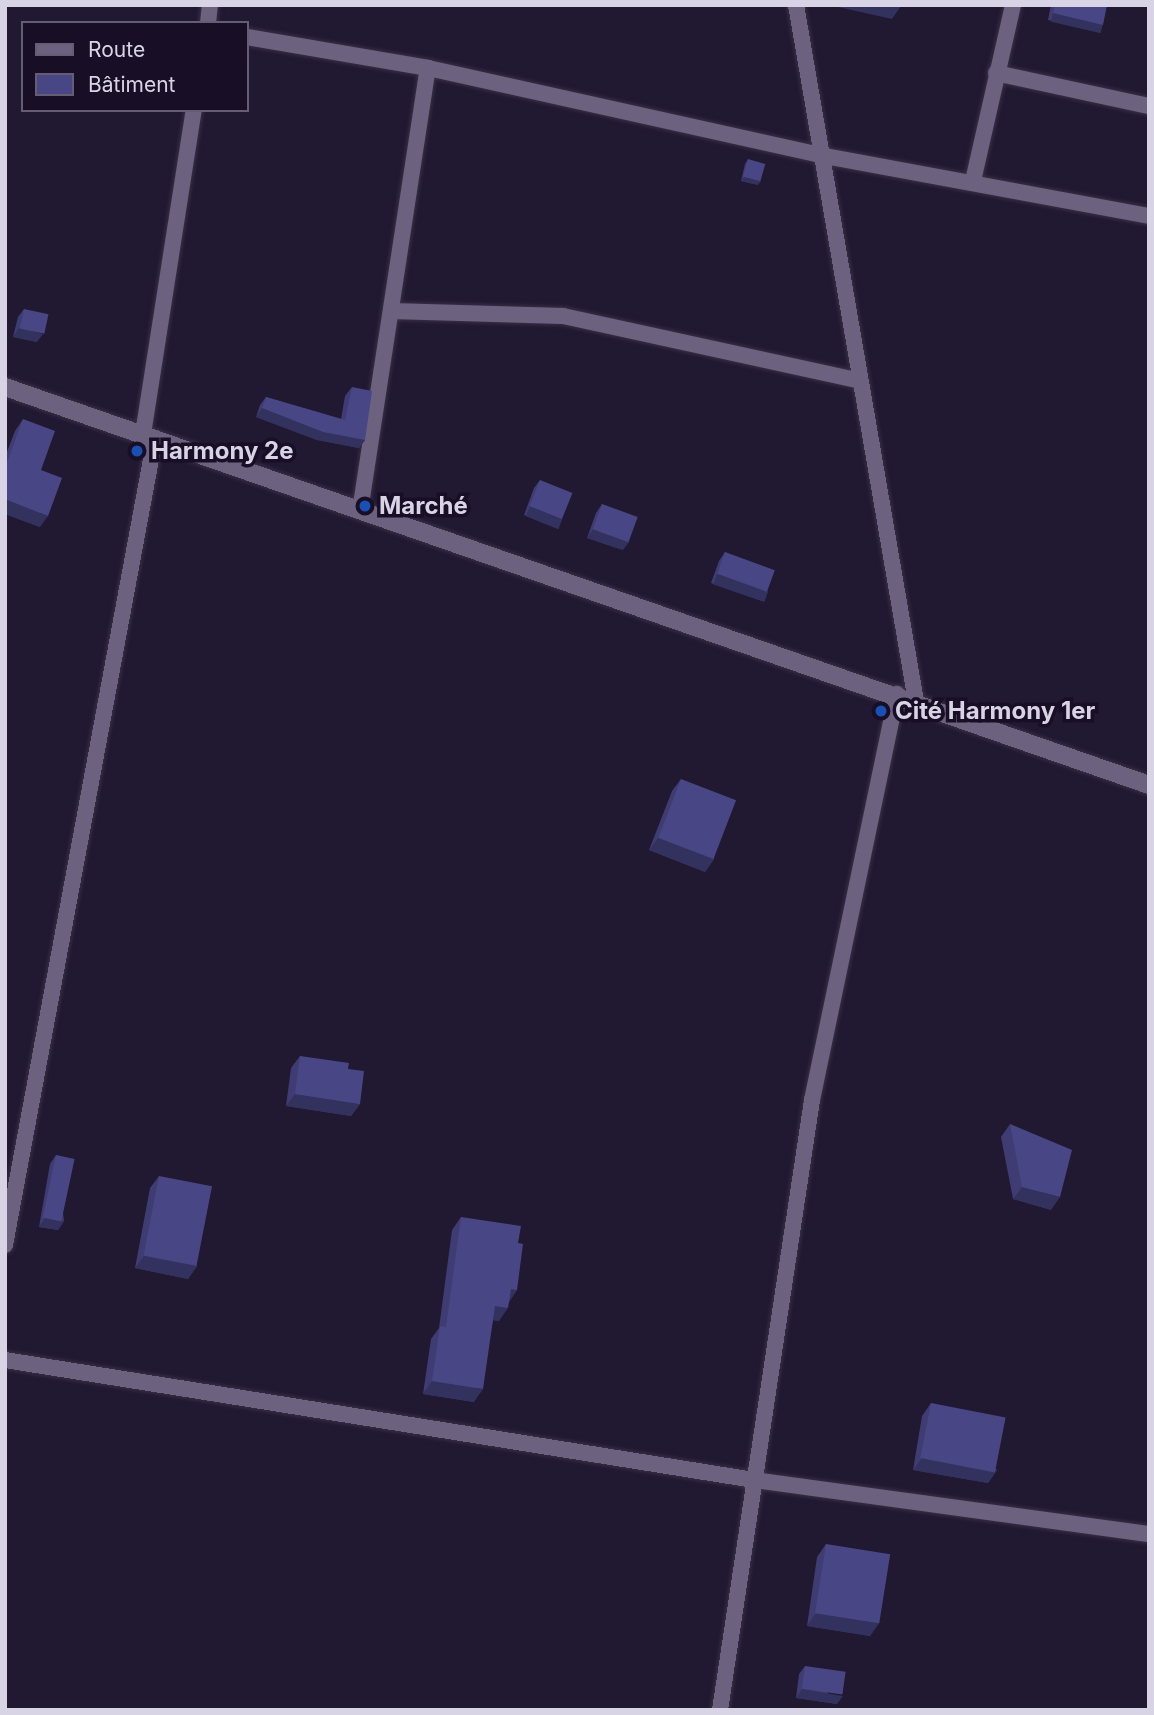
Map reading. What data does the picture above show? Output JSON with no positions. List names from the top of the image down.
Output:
{
  "places": ["Harmony 2e", "Marché", "Cité Harmony 1er"],
  "legend": ["Route", "Bâtiment"]
}
